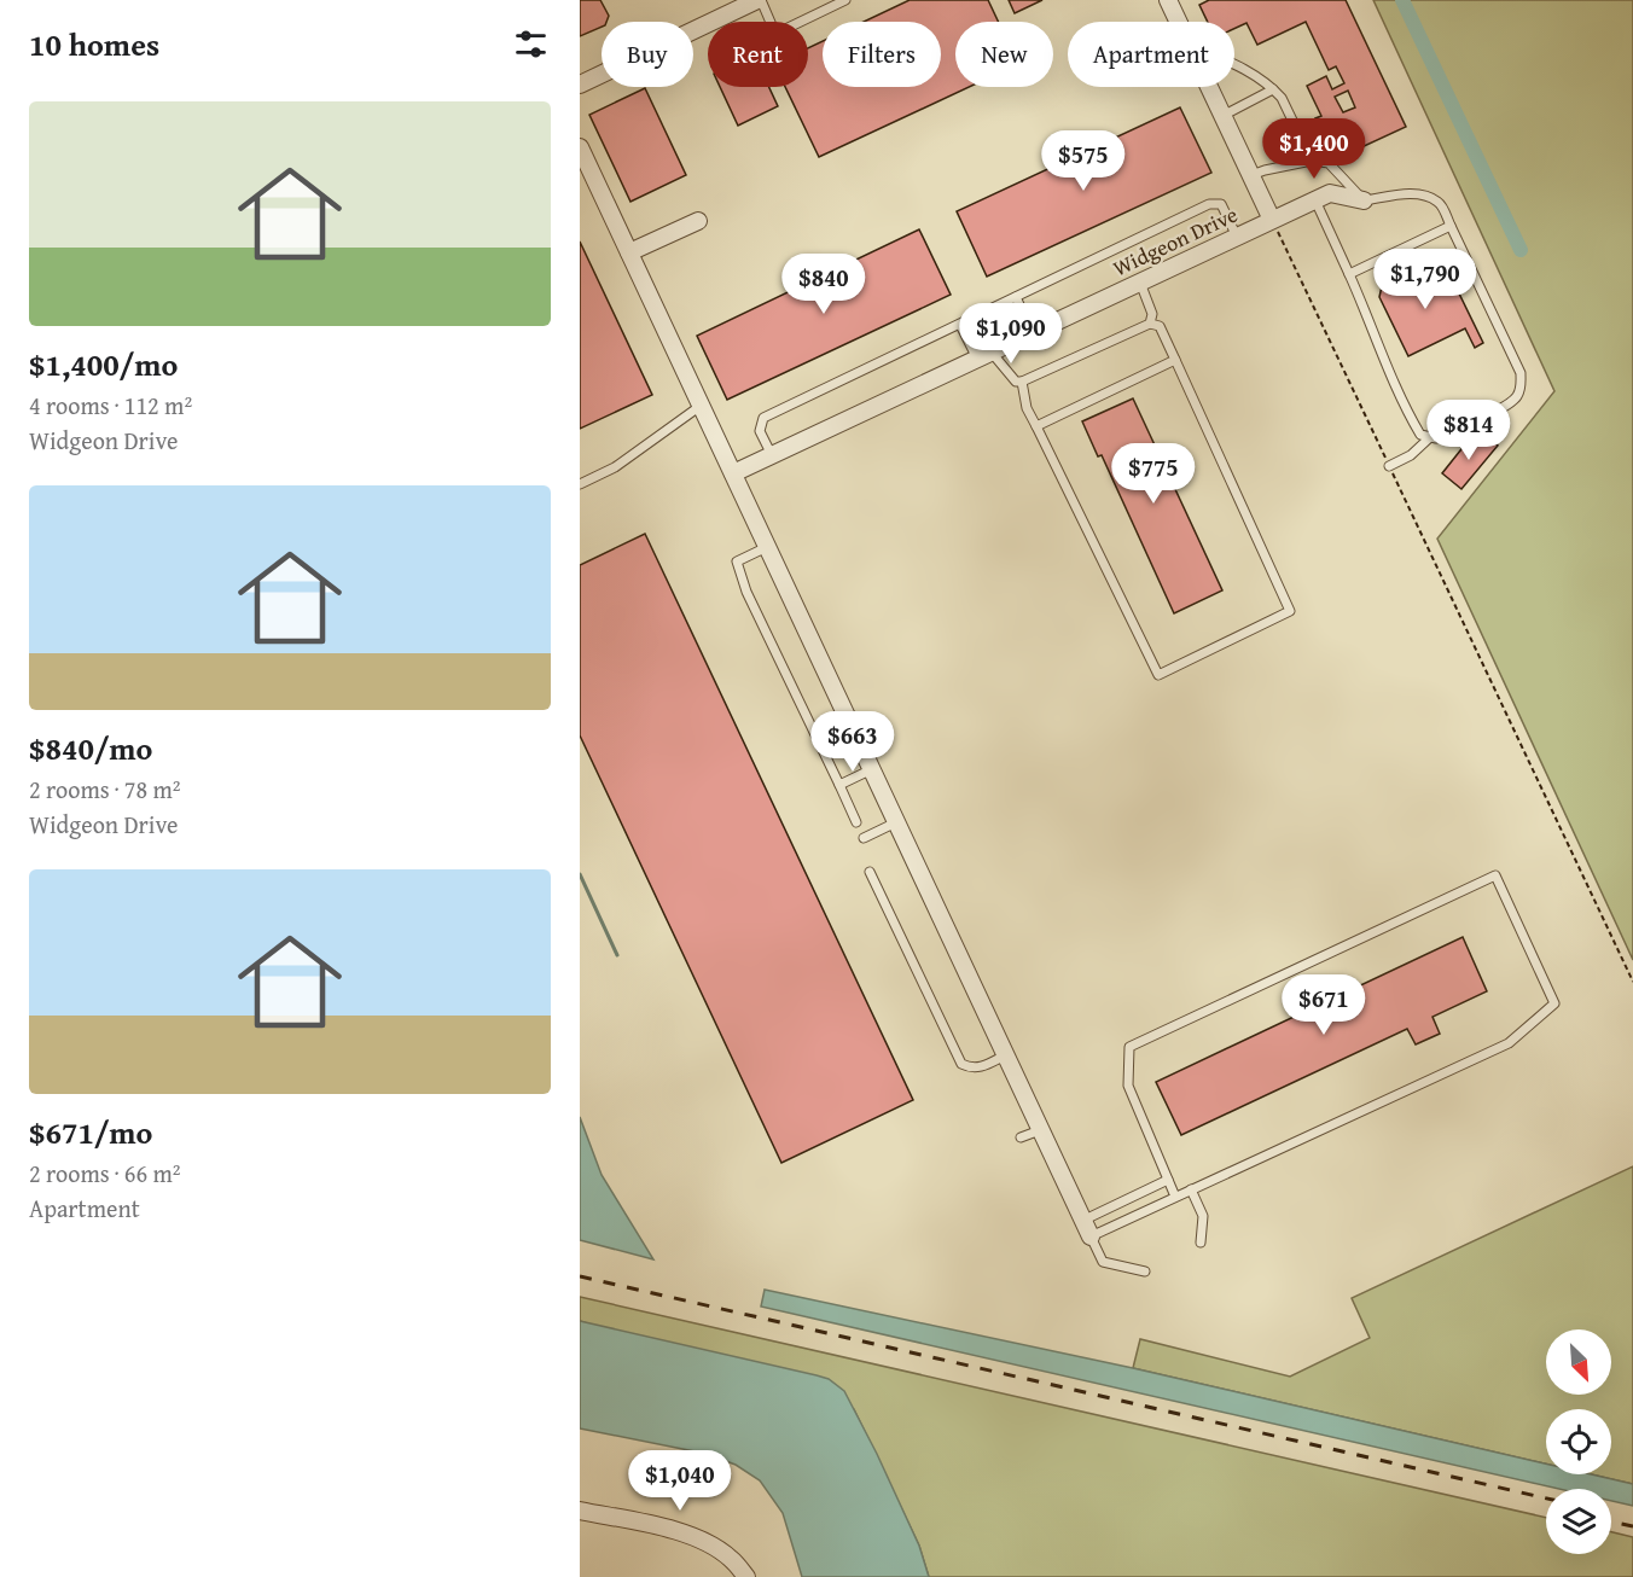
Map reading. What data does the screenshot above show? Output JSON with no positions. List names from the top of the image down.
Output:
{
  "streets": {
    "street": ["Widgeon Drive"]
  },
  "north": "bottom right",
  "page": {
    "heading": "10 homes",
    "chip": [
      "Buy",
      "Rent",
      "Filters",
      "New",
      "Apartment"
    ],
    "list": [
      {
        "name": "$1,400/mo",
        "note": "4 rooms · 112 m² · Widgeon Drive"
      },
      {
        "name": "$840/mo",
        "note": "2 rooms · 78 m² · Widgeon Drive"
      },
      {
        "name": "$671/mo",
        "note": "2 rooms · 66 m² · Apartment"
      }
    ],
    "price": [
      "$1,400",
      "$575",
      "$1,790",
      "$840",
      "$1,090",
      "$814",
      "$775",
      "$663",
      "$671",
      "$1,040"
    ]
  }
}
